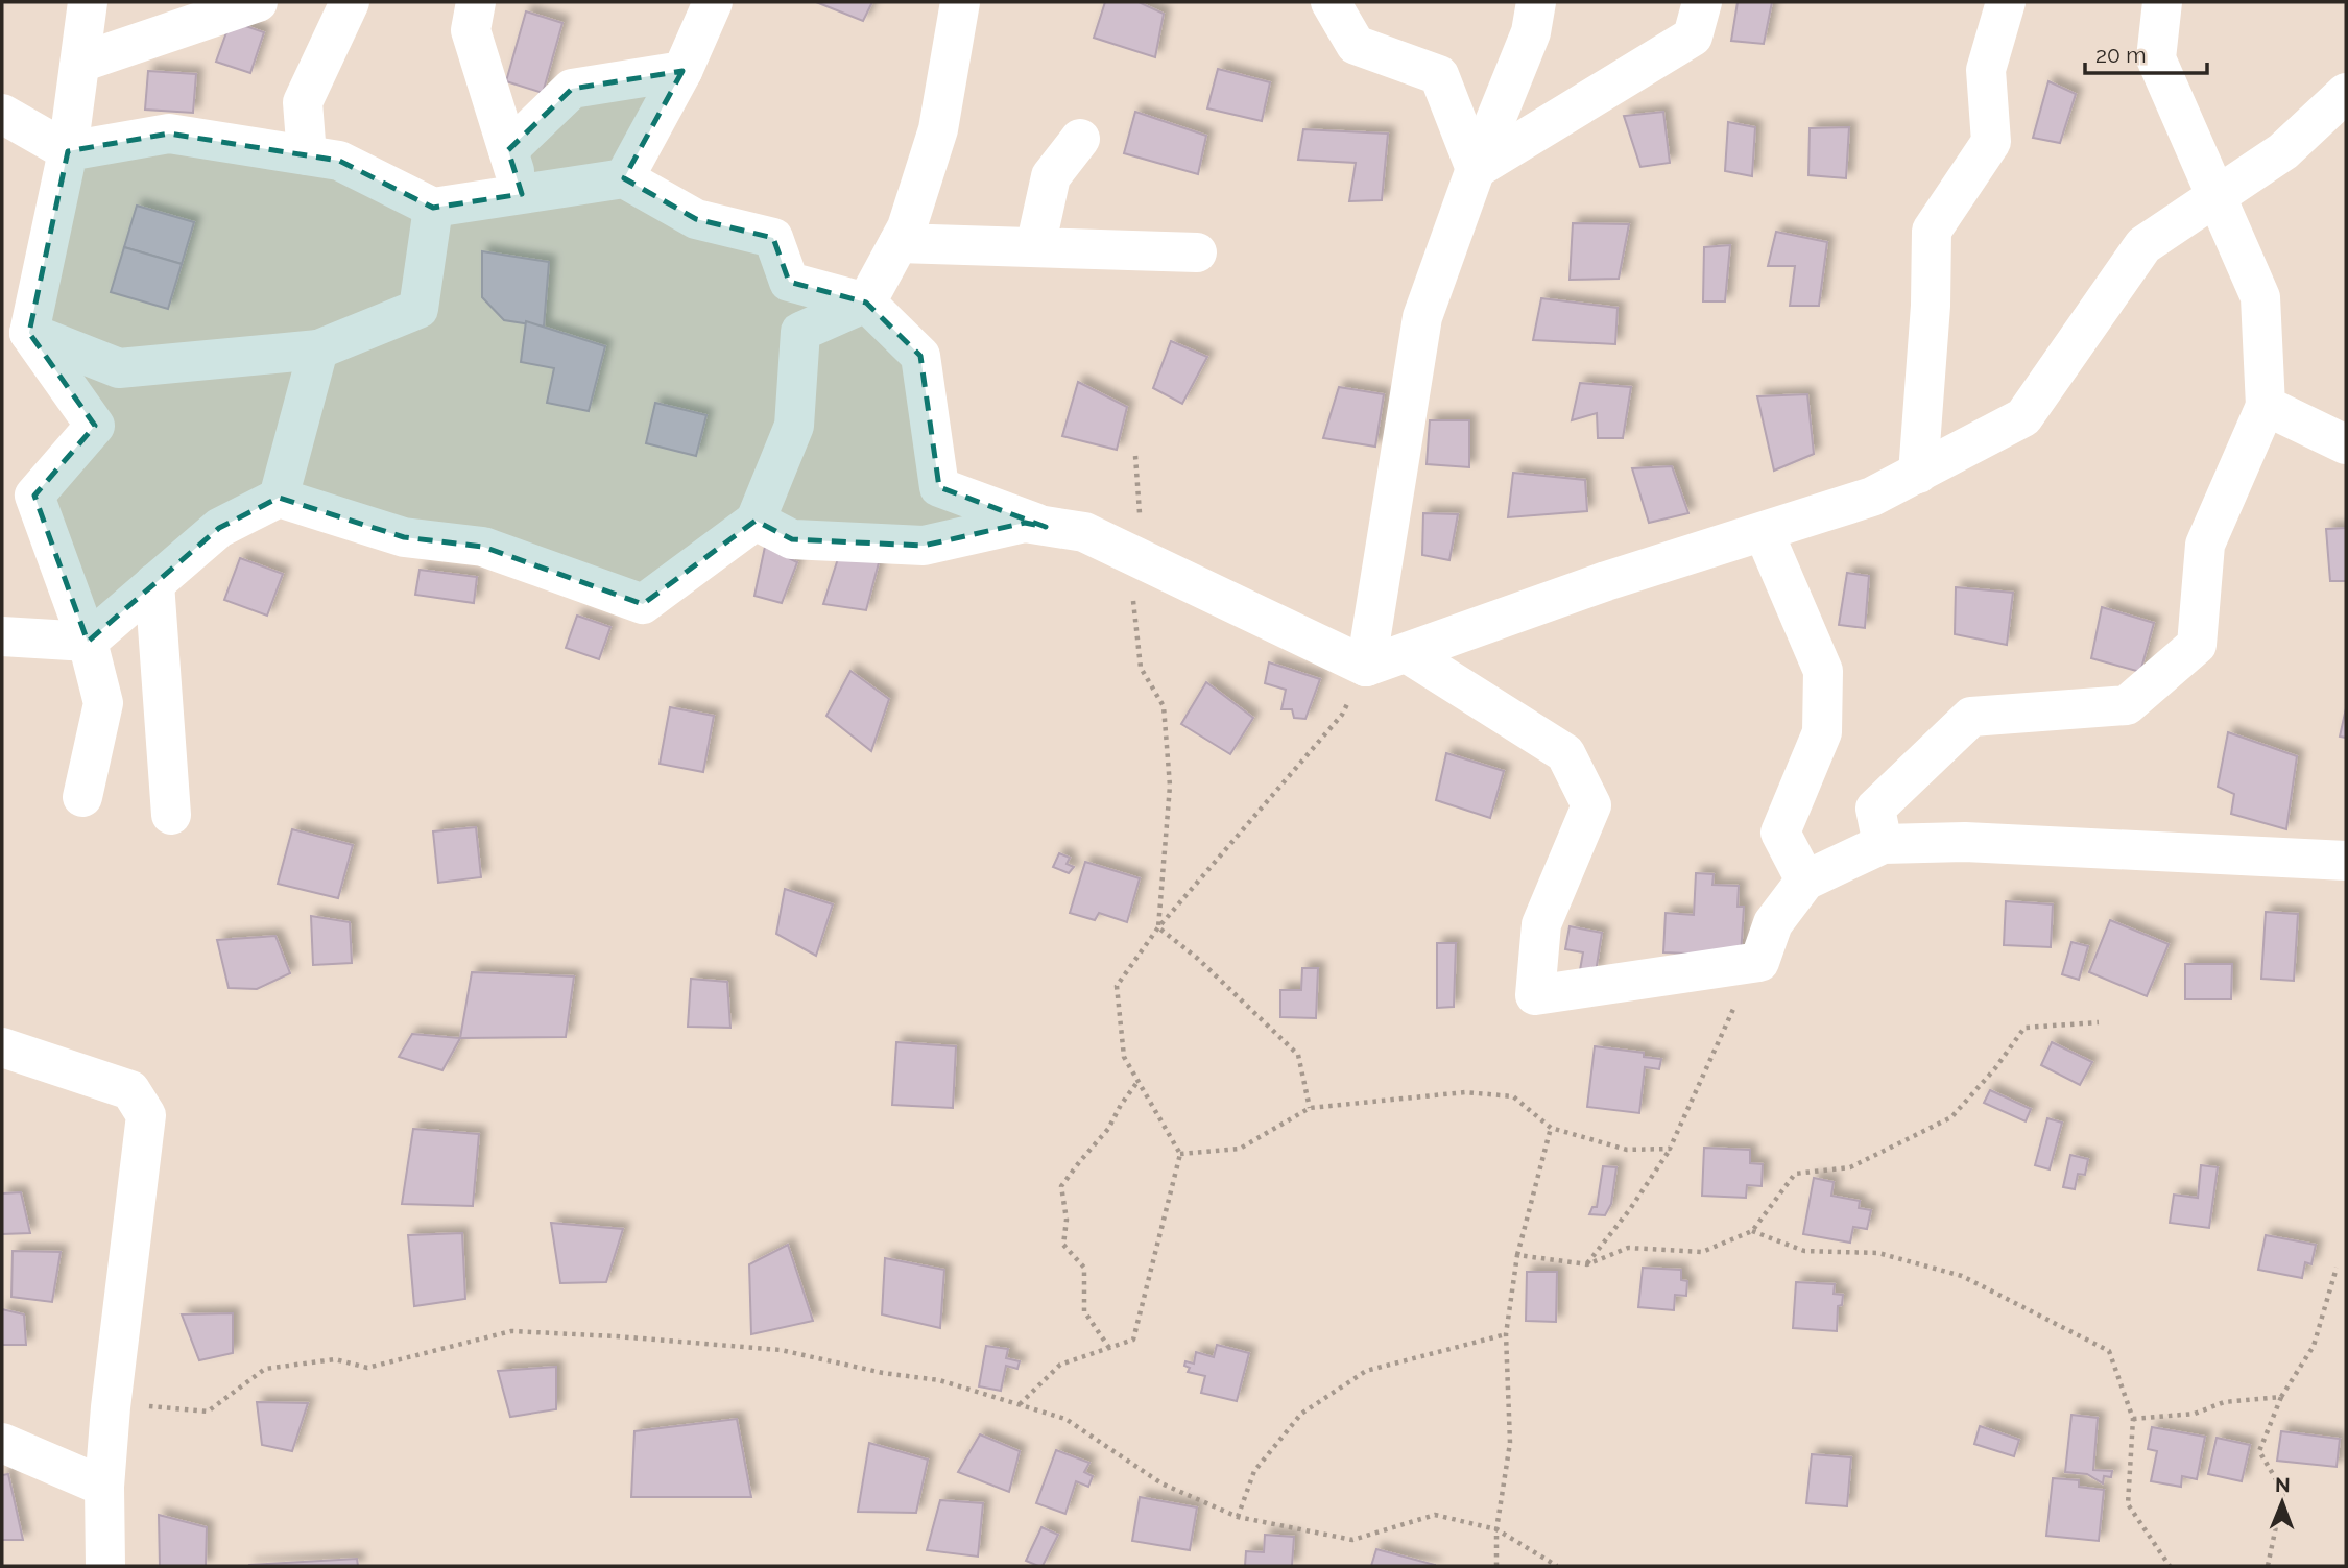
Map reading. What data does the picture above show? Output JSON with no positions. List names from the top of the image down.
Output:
{
  "scale_bar": "20 m",
  "north": "top"
}
